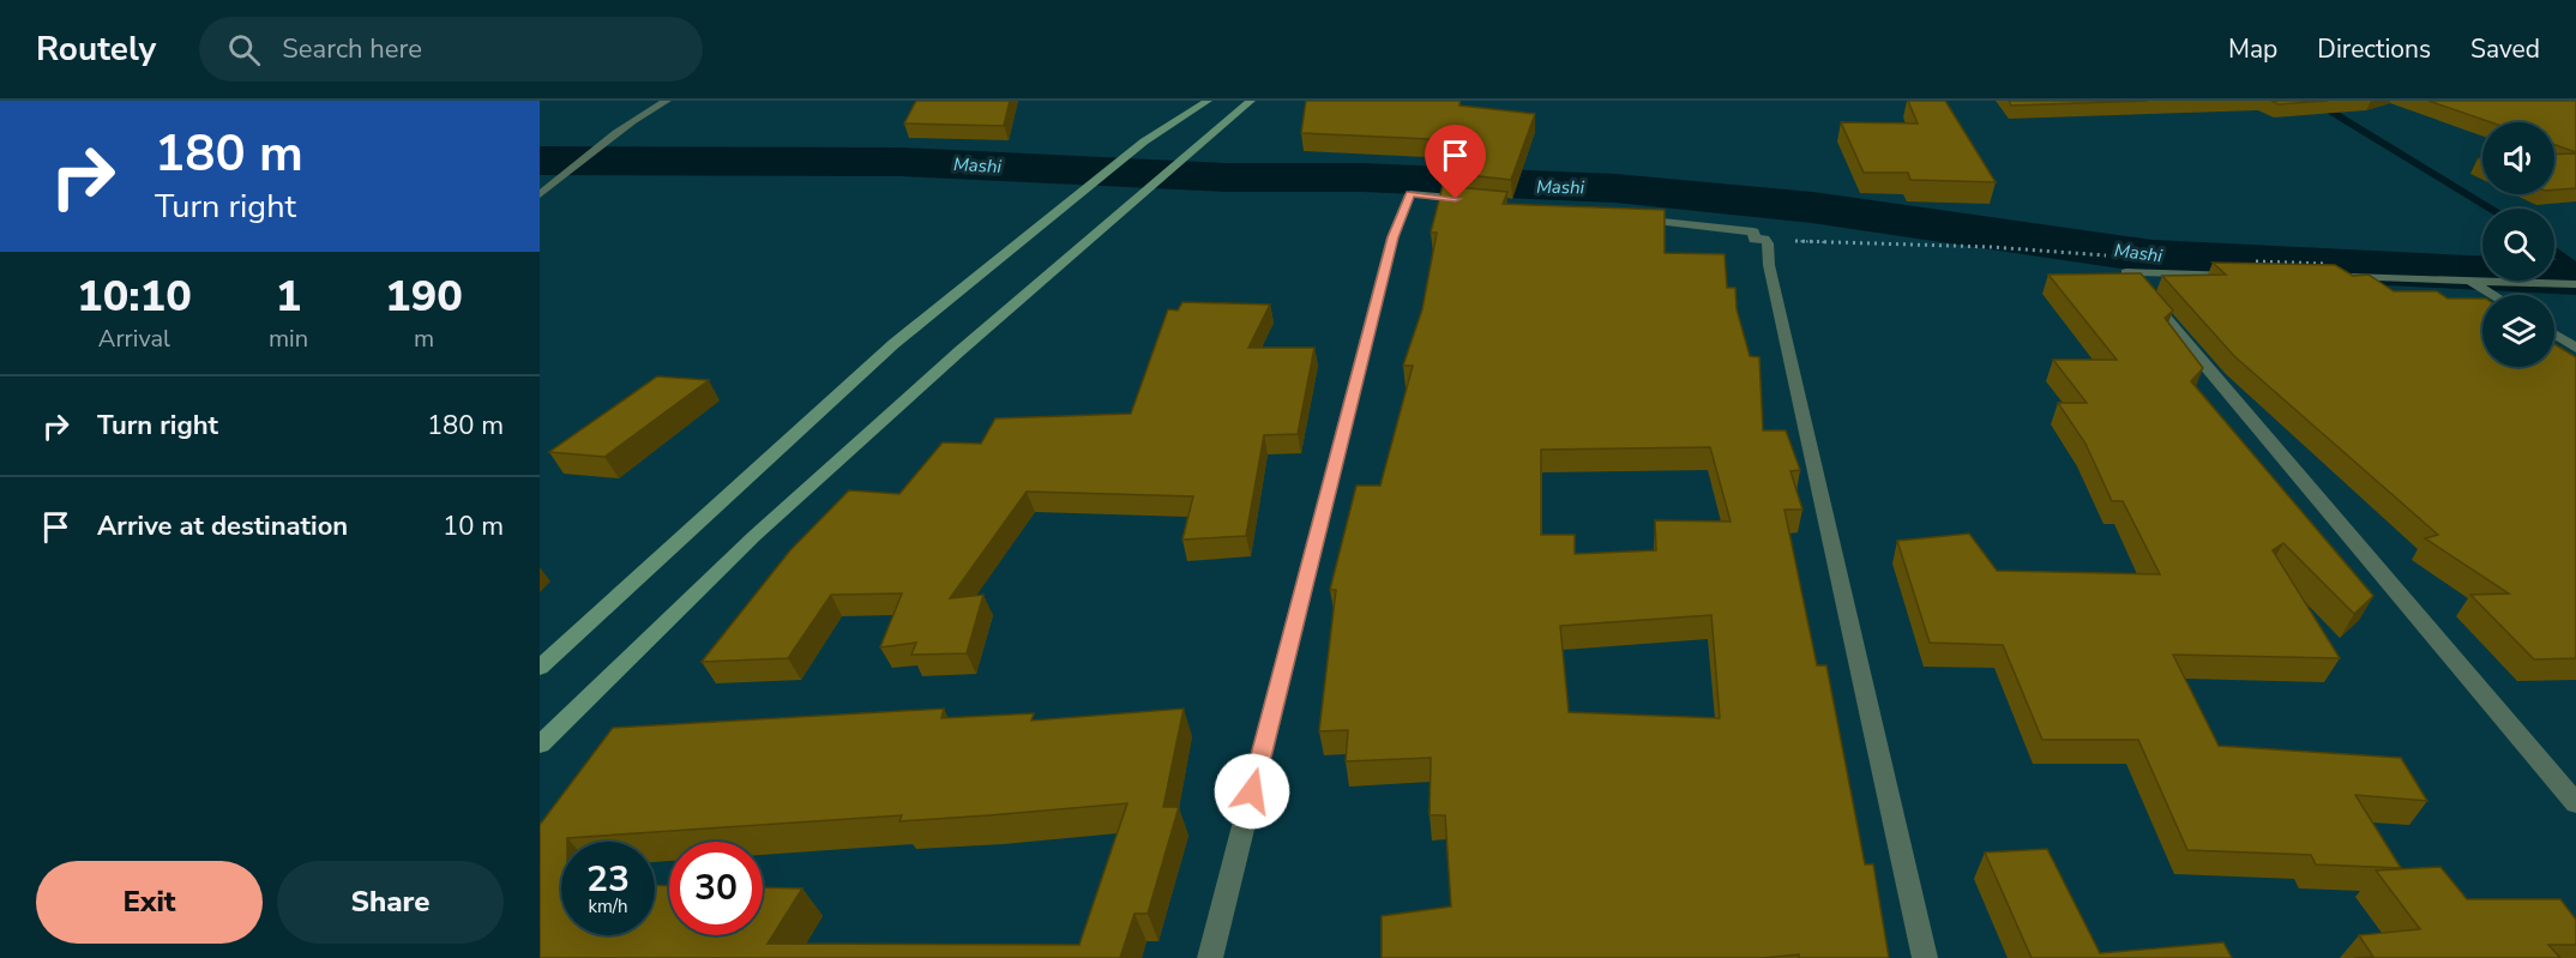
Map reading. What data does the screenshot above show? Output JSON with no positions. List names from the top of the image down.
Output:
{
  "water": ["Mashi"],
  "page": {
    "header": "Routely",
    "search": "Search here",
    "nav": ["Map", "Directions", "Saved"],
    "turn": ["180 m", "Turn right"],
    "eta": [
      "10:10",
      "Arrival",
      "1",
      "min",
      "190",
      "m"
    ],
    "list": [
      {
        "name": "Turn right",
        "value": "180 m"
      },
      {
        "name": "Arrive at destination",
        "value": "10 m"
      }
    ],
    "speed": "23 km/h",
    "limit": "30",
    "buttons": ["Exit", "Share"]
  }
}
